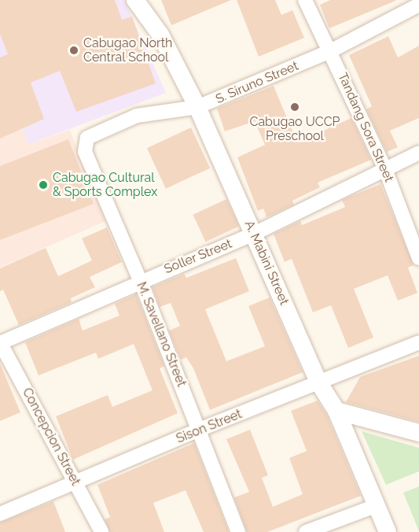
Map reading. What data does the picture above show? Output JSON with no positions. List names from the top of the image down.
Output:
{
  "streets": {
    "street": [
      "S. Siruno Street",
      "Tandang Sora Street",
      "Soller Street",
      "A. Mabini Street",
      "M. Savellano Street",
      "Sison Street",
      "Concepcion Street"
    ]
  },
  "crossings": [
    ["S. Siruno Street", "Tandang Sora Street"],
    ["S. Siruno Street", "A. Mabini Street"],
    ["S. Siruno Street", "M. Savellano Street"],
    ["Tandang Sora Street", "Soller Street"],
    ["Soller Street", "A. Mabini Street"],
    ["Soller Street", "M. Savellano Street"],
    ["Soller Street", "Concepcion Street"],
    ["A. Mabini Street", "Sison Street"],
    ["M. Savellano Street", "Sison Street"],
    ["Sison Street", "Concepcion Street"]
  ],
  "places": ["Cabugao North Central School", "Cabugao UCCP Preschool", "Cabugao Cultural & Sports Complex"]
}
